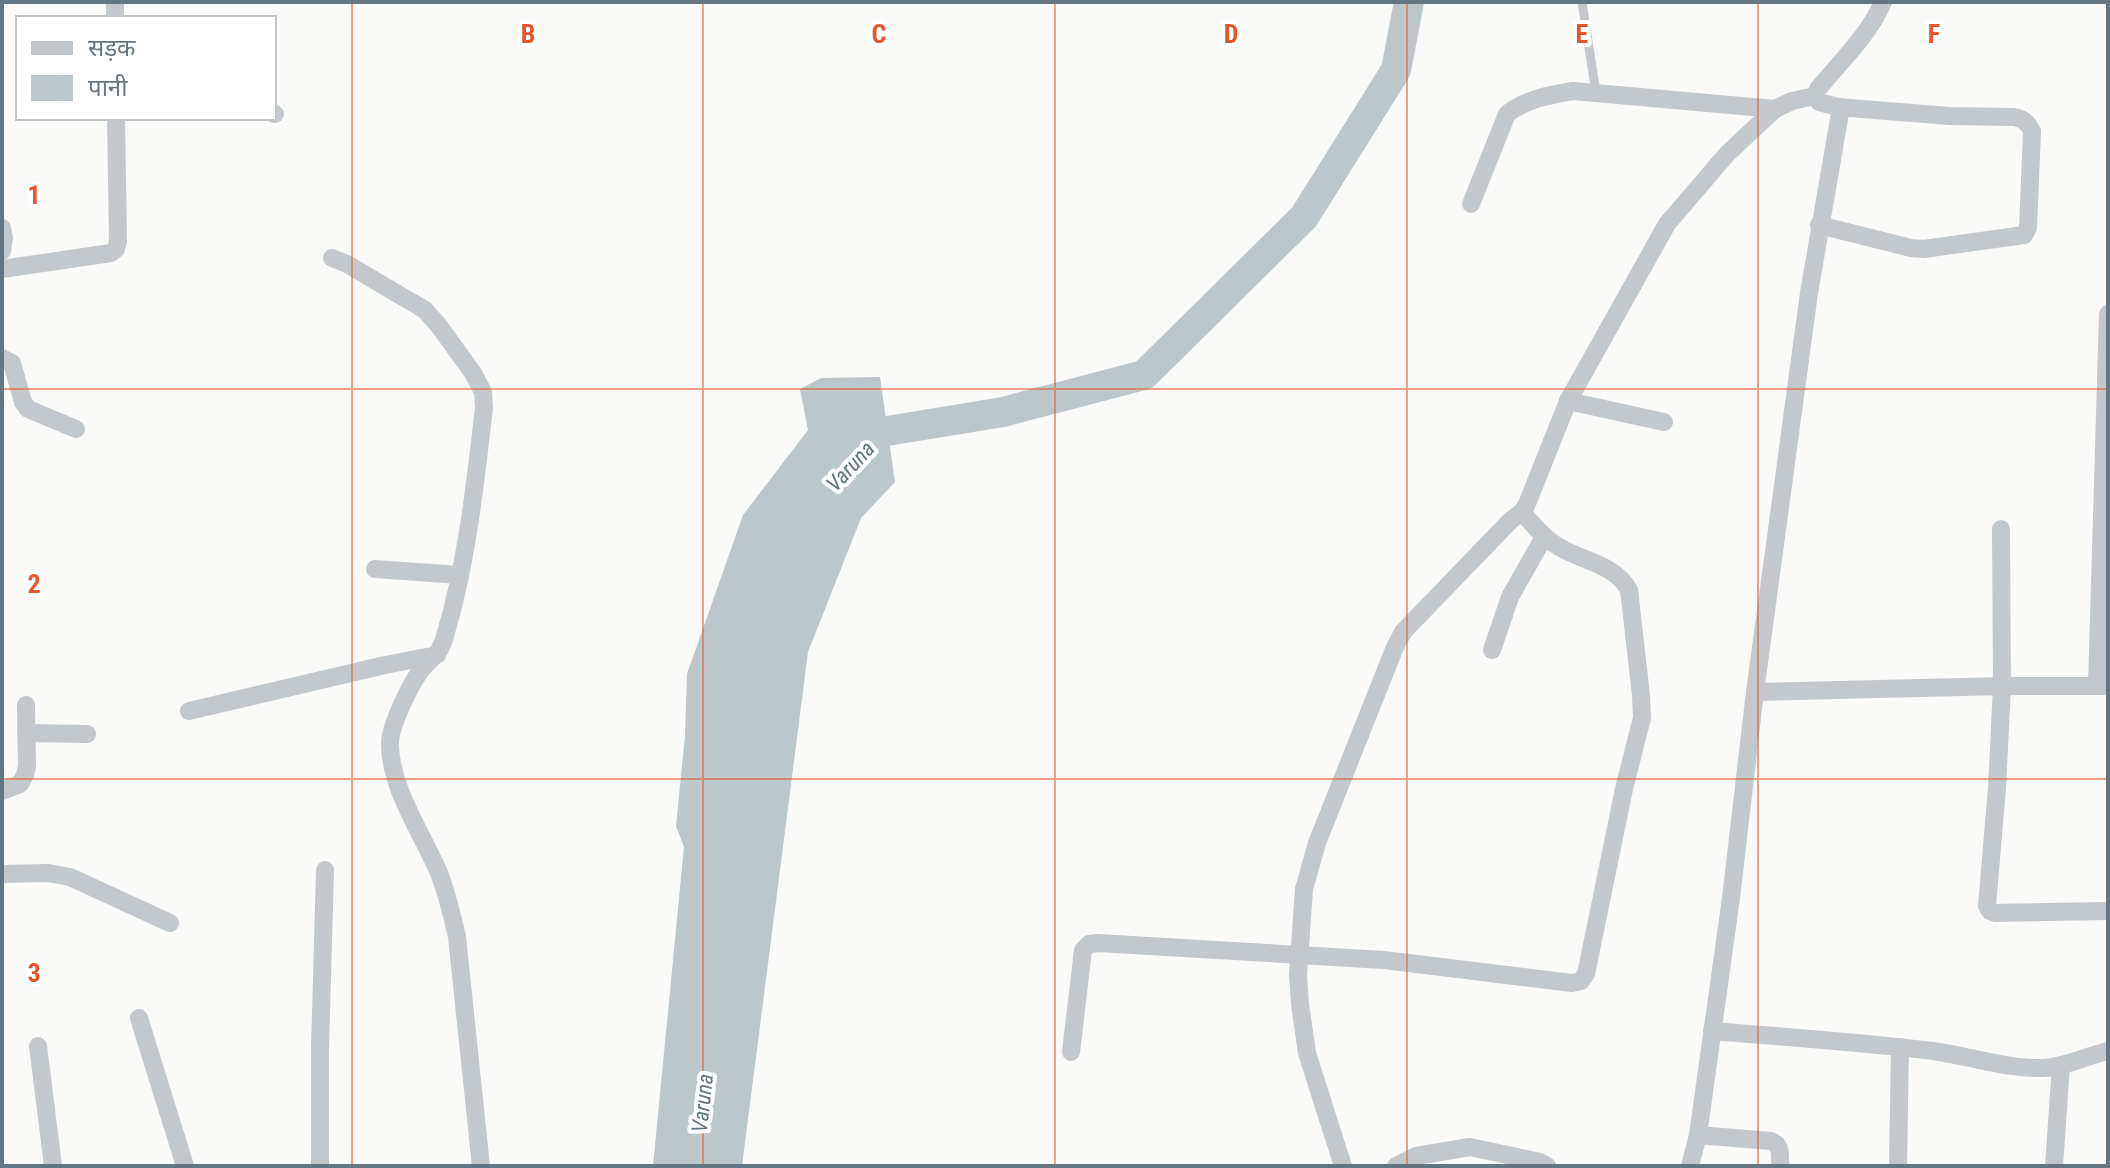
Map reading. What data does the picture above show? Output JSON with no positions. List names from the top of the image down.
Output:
{
  "water": ["Varuna"],
  "legend": ["सड़क", "पानी"],
  "grid": {
    "columns": [
      "B",
      "C",
      "D",
      "E",
      "F"
    ],
    "rows": ["1", "2", "3"]
  }
}
